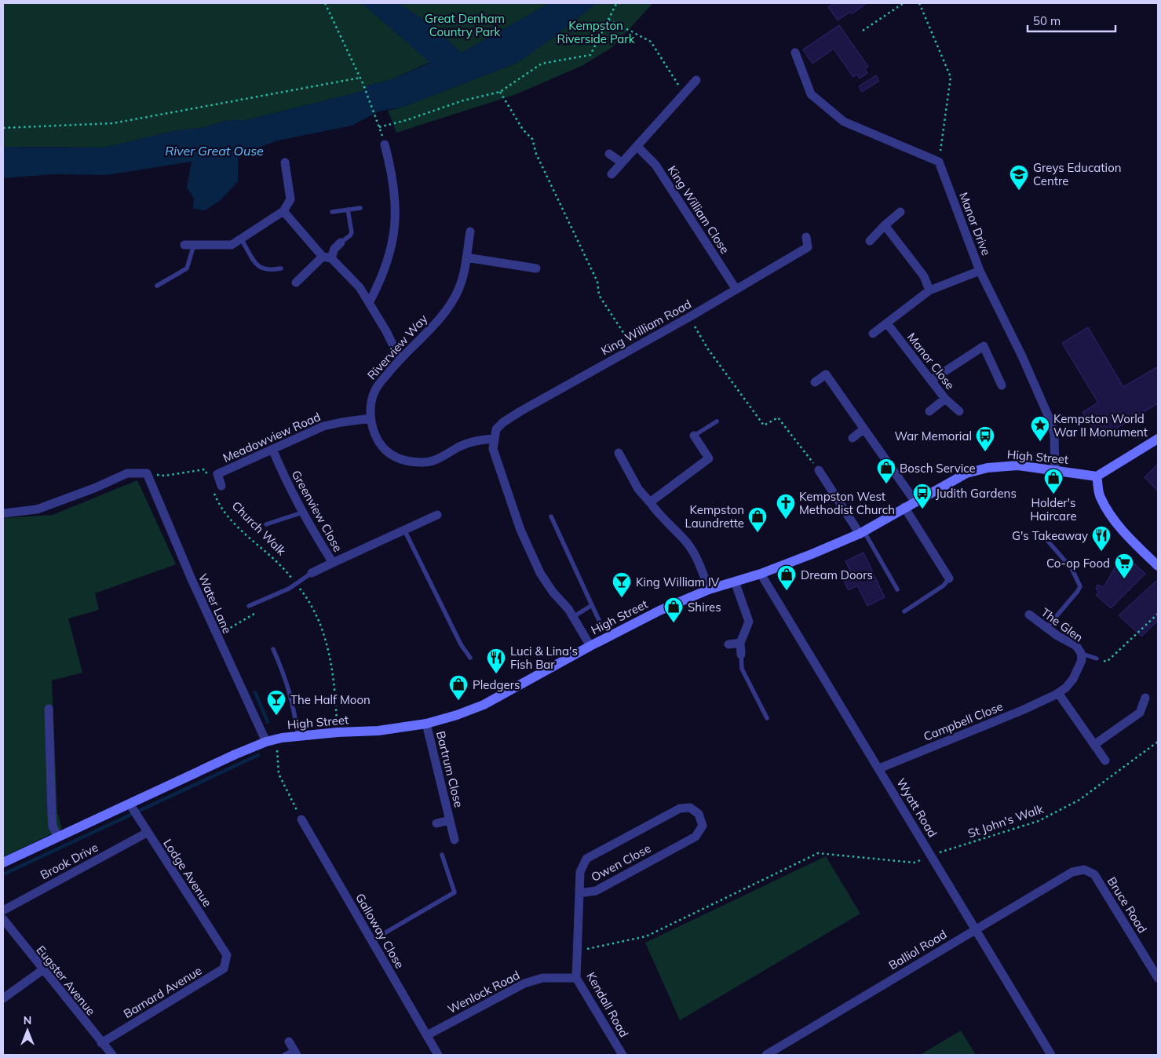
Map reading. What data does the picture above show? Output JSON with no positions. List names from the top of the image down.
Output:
{
  "streets": {
    "main road": ["High Street"],
    "street": [
      "King William Close",
      "Manor Drive",
      "King William Road",
      "Riverview Way",
      "Manor Close",
      "Meadowview Road",
      "Greenview Close",
      "Water Lane",
      "The Glen",
      "Campbell Close",
      "Bartrum Close",
      "Wyatt Road",
      "Brook Drive",
      "Owen Close",
      "Lodge Avenue",
      "Bruce Road",
      "Galloway Close",
      "Balliol Road",
      "Eugster Avenue",
      "Barnard Avenue",
      "Wenlock Road",
      "Kendall Road"
    ],
    "path": ["Church Walk", "St John's Walk"]
  },
  "crossings": [
    ["King William Close", "King William Road"],
    ["Manor Drive", "High Street"],
    ["King William Road", "Riverview Way"],
    ["Riverview Way", "Meadowview Road"],
    ["Meadowview Road", "Greenview Close"],
    ["High Street", "Church Walk"],
    ["High Street", "Water Lane"],
    ["High Street", "Bartrum Close"],
    ["High Street", "Wyatt Road"],
    ["High Street", "Lodge Avenue"],
    ["The Glen", "Campbell Close"],
    ["Campbell Close", "Wyatt Road"],
    ["Wyatt Road", "St John's Walk"],
    ["Wyatt Road", "Balliol Road"],
    ["St John's Walk", "Kendall Road"],
    ["Brook Drive", "Lodge Avenue"],
    ["Owen Close", "Kendall Road"],
    ["Lodge Avenue", "Barnard Avenue"],
    ["Bruce Road", "Balliol Road"],
    ["Galloway Close", "Wenlock Road"],
    ["Eugster Avenue", "Barnard Avenue"],
    ["Wenlock Road", "Kendall Road"]
  ],
  "water": ["River Great Ouse"],
  "parks": ["Great Denham Country Park", "Kempston Riverside Park"],
  "places": {
    "school or university": ["Greys Education Centre"],
    "place": ["Kempston World War II Monument"],
    "bus stop": ["War Memorial", "Judith Gardens"],
    "shop": [
      "Bosch Service",
      "Holder's Haircare",
      "Kempston Laundrette",
      "Dream Doors",
      "Shires",
      "Pledgers"
    ],
    "church": ["Kempston West Methodist Church"],
    "restaurant": ["G's Takeaway", "Luci & Lina's Fish Bar"],
    "supermarket": ["Co-op Food"],
    "bar": ["King William IV", "The Half Moon"]
  },
  "scale_bar": "50 m",
  "north": "top"
}
